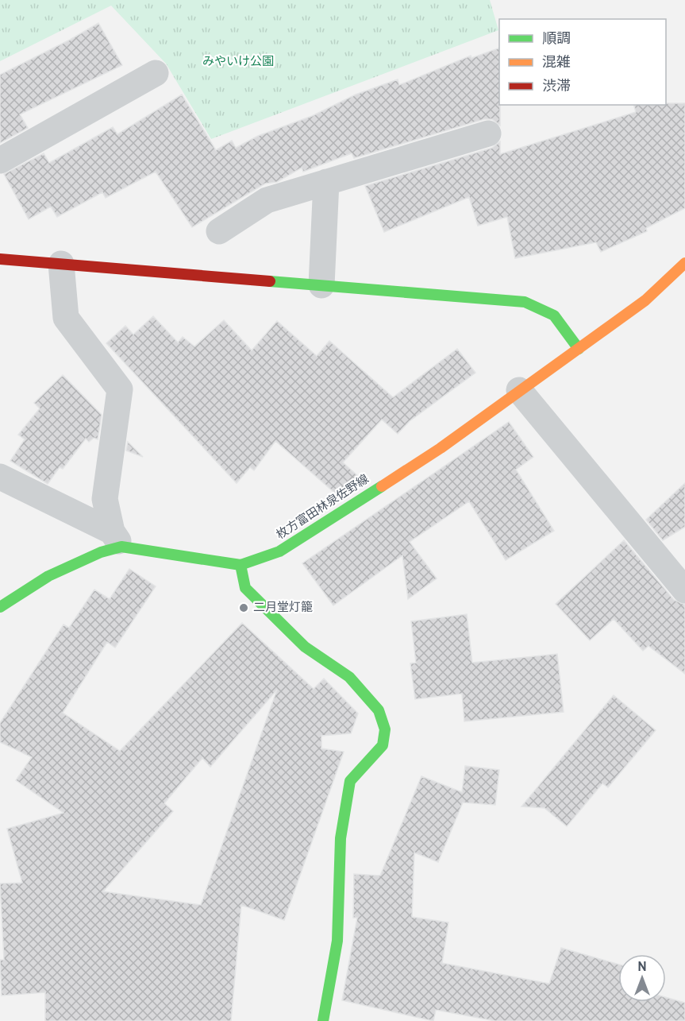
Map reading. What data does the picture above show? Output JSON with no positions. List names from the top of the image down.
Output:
{
  "streets": {
    "main road": ["枚方富田林泉佐野線"]
  },
  "parks": ["みやいけ公園"],
  "places": ["二月堂灯籠"],
  "legend": ["順調", "混雑", "渋滞"],
  "north": "top"
}
